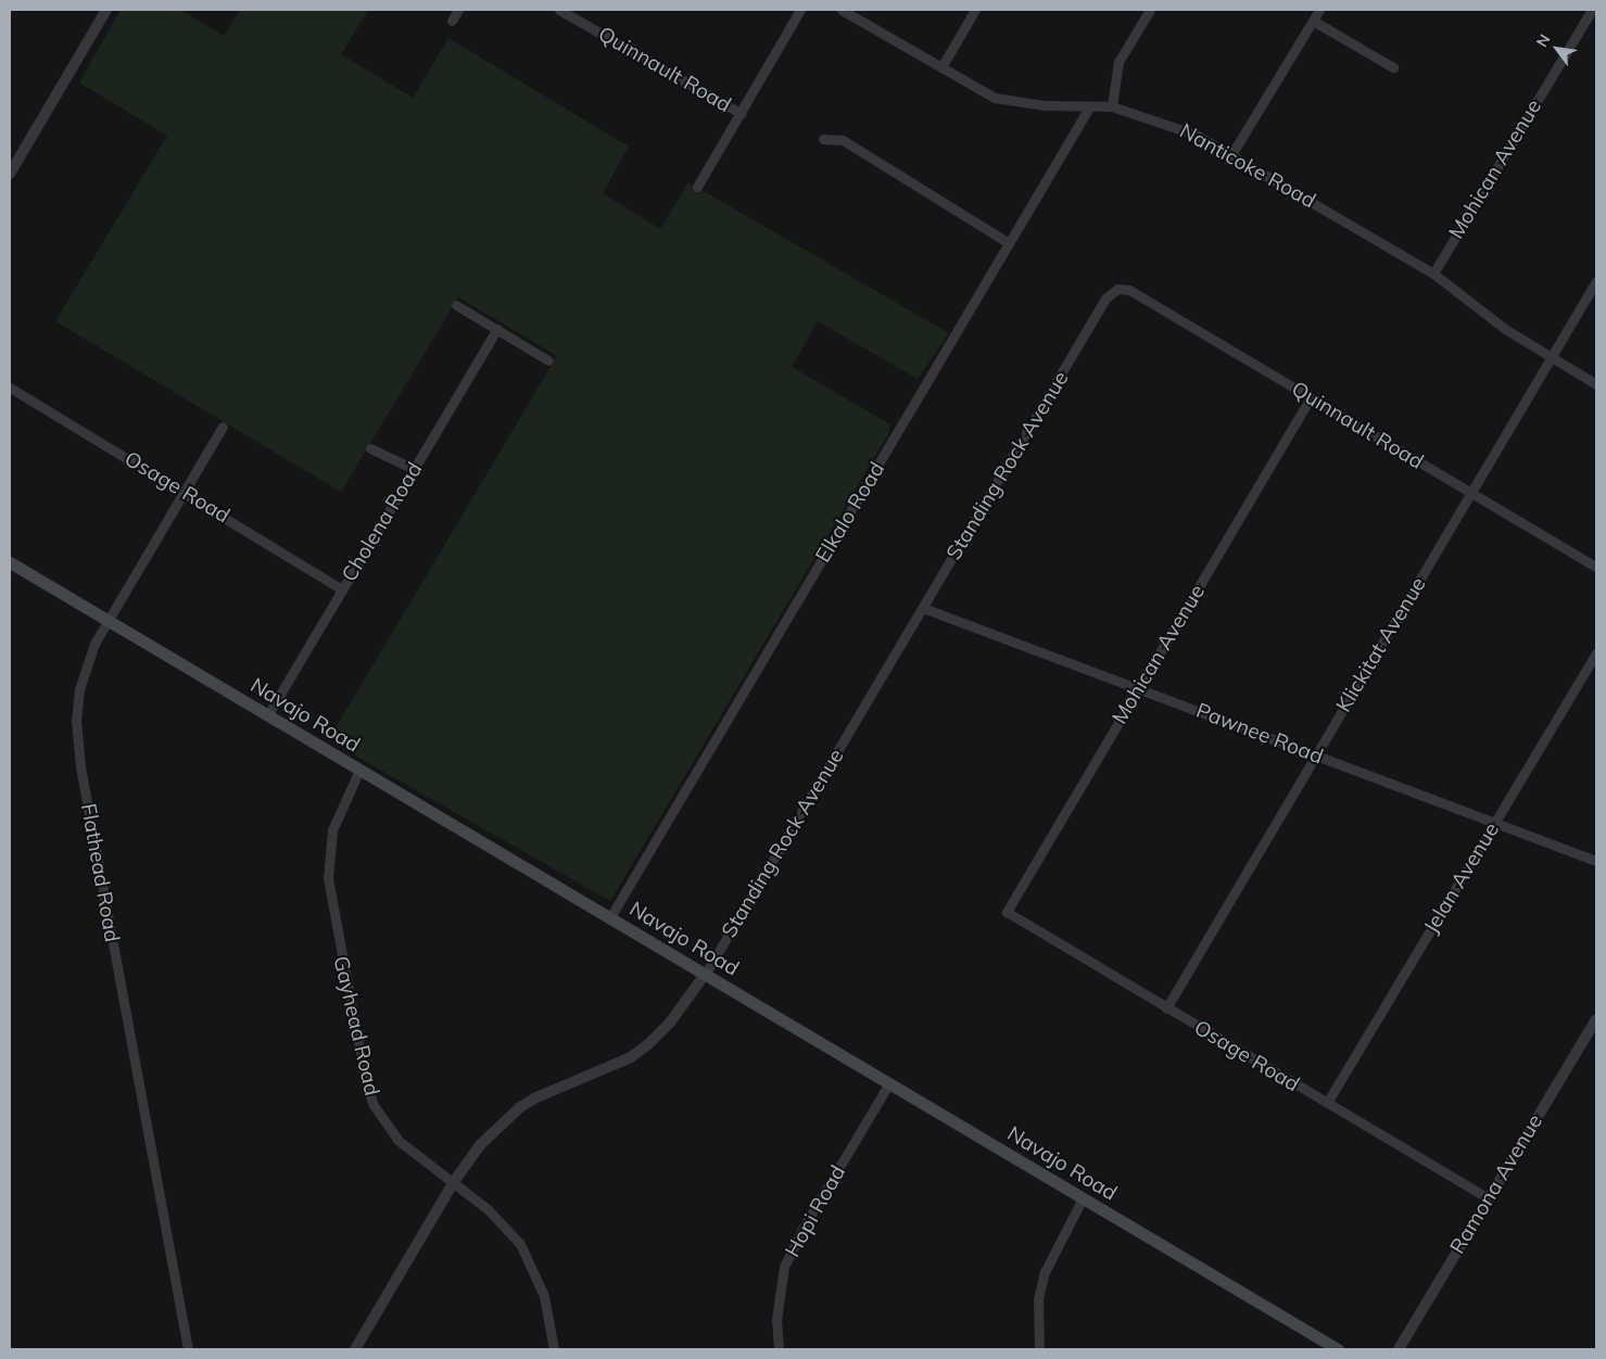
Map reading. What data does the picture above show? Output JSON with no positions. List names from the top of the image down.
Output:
{
  "streets": {
    "main road": ["Navajo Road"],
    "street": [
      "Quinnault Road",
      "Nanticoke Road",
      "Mohican Avenue",
      "Standing Rock Avenue",
      "Osage Road",
      "Elkalo Road",
      "Cholena Road",
      "Klickitat Avenue",
      "Pawnee Road",
      "Flathead Road",
      "Jelan Avenue",
      "Gayhead Road",
      "Ramona Avenue",
      "Hopi Road"
    ]
  },
  "crossings": [
    ["Quinnault Road", "Mohican Avenue"],
    ["Quinnault Road", "Standing Rock Avenue"],
    ["Quinnault Road", "Klickitat Avenue"],
    ["Nanticoke Road", "Mohican Avenue"],
    ["Nanticoke Road", "Elkalo Road"],
    ["Nanticoke Road", "Klickitat Avenue"],
    ["Mohican Avenue", "Osage Road"],
    ["Mohican Avenue", "Pawnee Road"],
    ["Standing Rock Avenue", "Navajo Road"],
    ["Standing Rock Avenue", "Pawnee Road"],
    ["Standing Rock Avenue", "Gayhead Road"],
    ["Osage Road", "Cholena Road"],
    ["Osage Road", "Klickitat Avenue"],
    ["Osage Road", "Flathead Road"],
    ["Osage Road", "Jelan Avenue"],
    ["Osage Road", "Ramona Avenue"],
    ["Elkalo Road", "Navajo Road"],
    ["Cholena Road", "Navajo Road"],
    ["Klickitat Avenue", "Pawnee Road"],
    ["Navajo Road", "Flathead Road"],
    ["Navajo Road", "Gayhead Road"],
    ["Navajo Road", "Hopi Road"],
    ["Pawnee Road", "Jelan Avenue"]
  ],
  "north": "top left"
}
